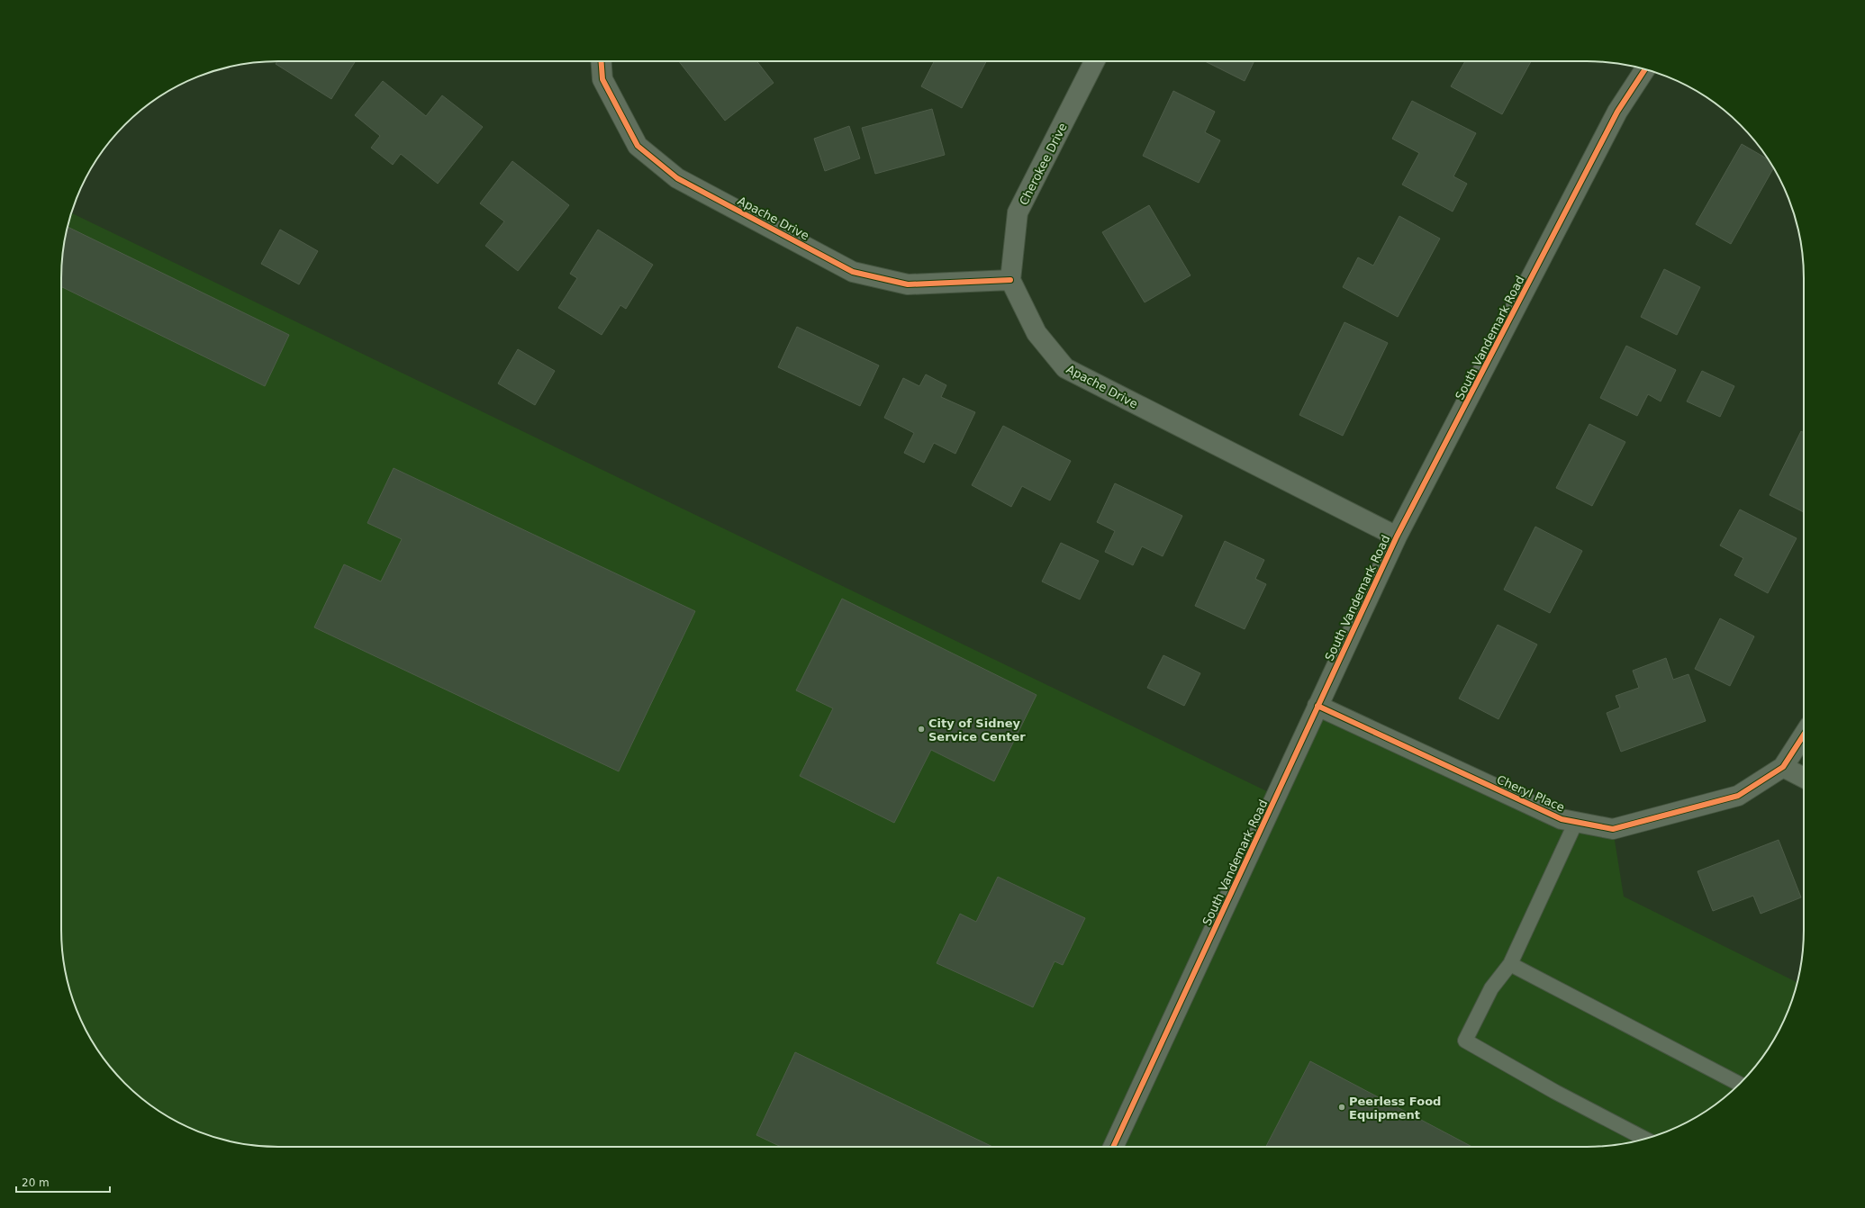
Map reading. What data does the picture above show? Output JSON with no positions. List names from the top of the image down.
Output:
{
  "streets": {
    "street": [
      "Cherokee Drive",
      "Apache Drive",
      "South Vandemark Road",
      "Cheryl Place"
    ]
  },
  "crossings": [
    ["Cherokee Drive", "Apache Drive"],
    ["Apache Drive", "South Vandemark Road"],
    ["South Vandemark Road", "Cheryl Place"]
  ],
  "places": ["City of Sidney Service Center", "Peerless Food Equipment"],
  "scale_bar": "20 m"
}
